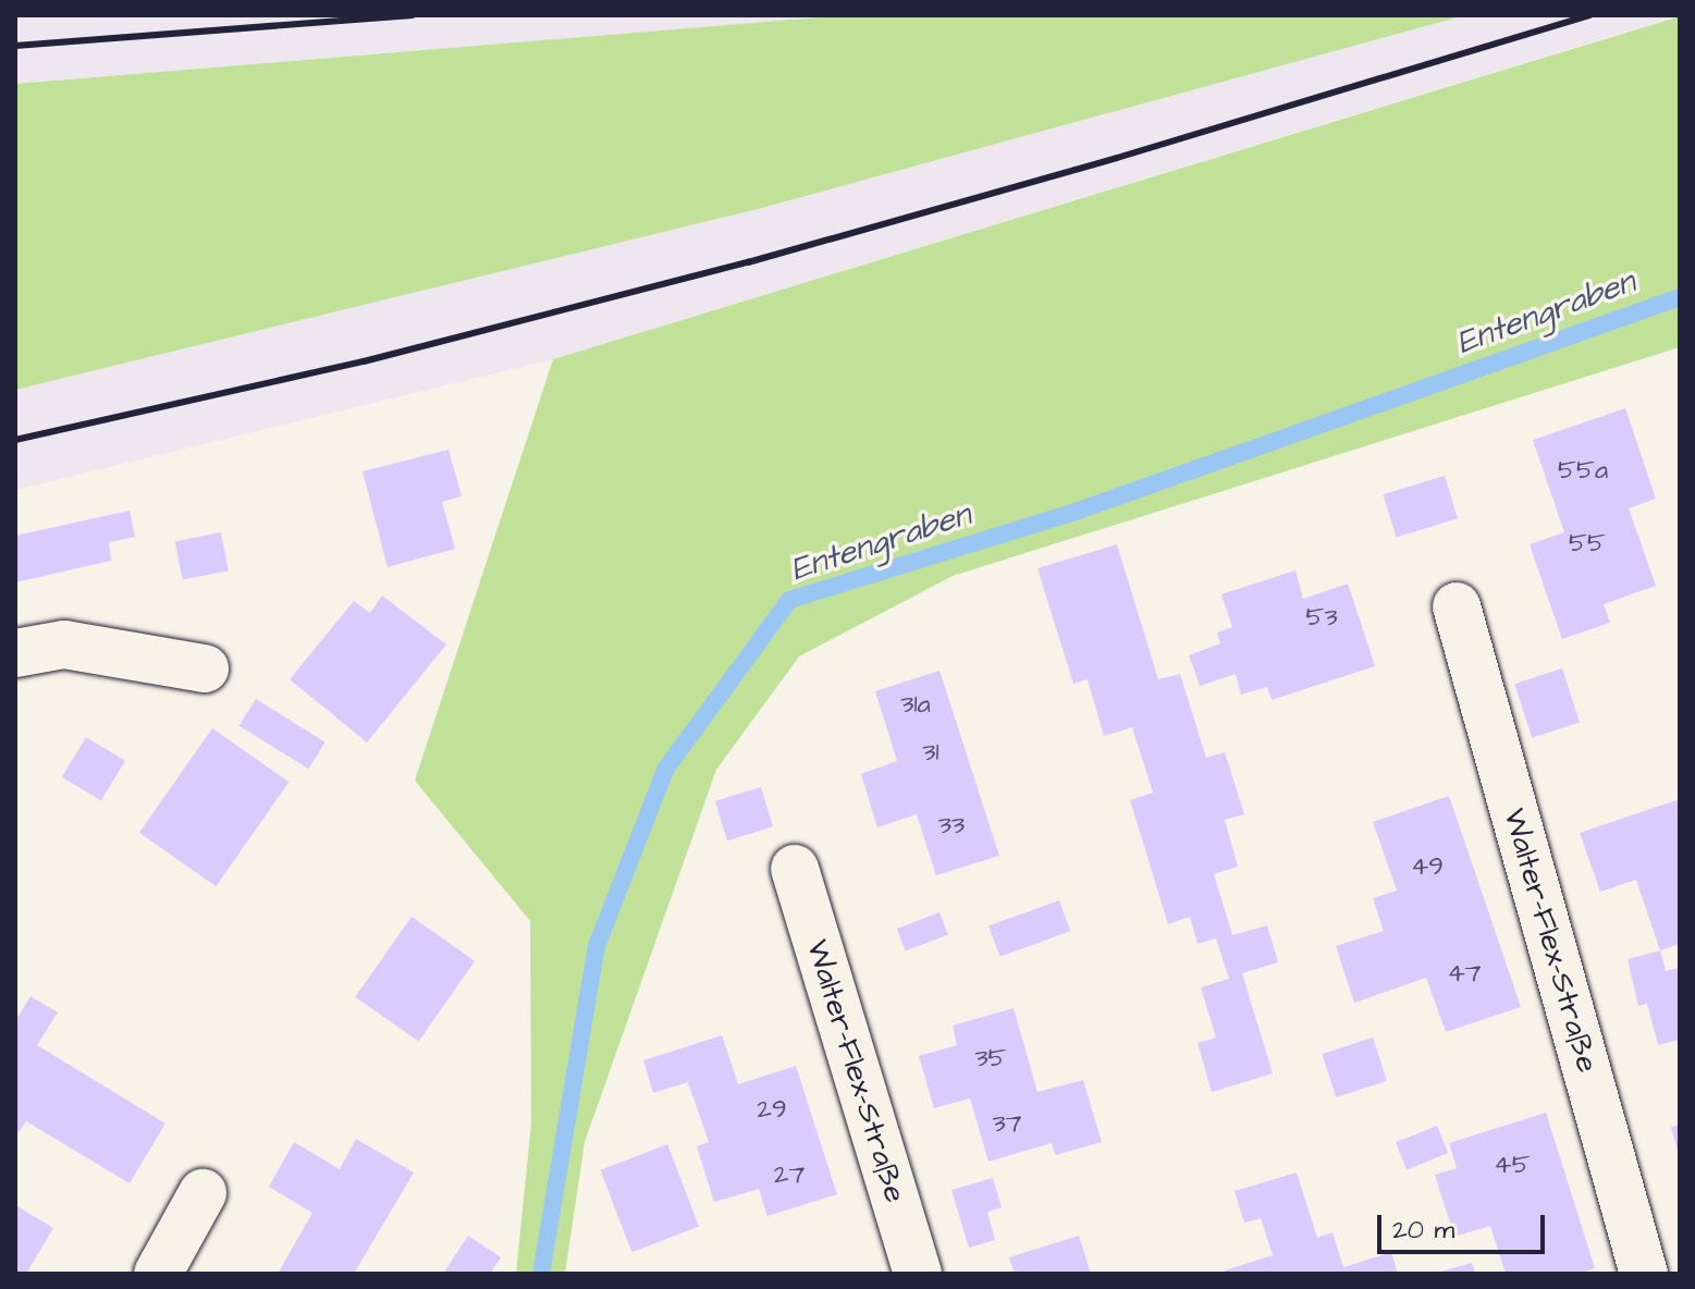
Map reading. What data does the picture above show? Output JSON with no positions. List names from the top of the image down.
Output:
{
  "streets": {
    "street": ["Walter-Flex-Straße"]
  },
  "water": ["Entengraben"],
  "house_numbers": [
    "55a",
    "55",
    "53",
    "31a",
    "31",
    "33",
    "49",
    "47",
    "35",
    "29",
    "37",
    "45",
    "27"
  ],
  "scale_bar": "20 m"
}
